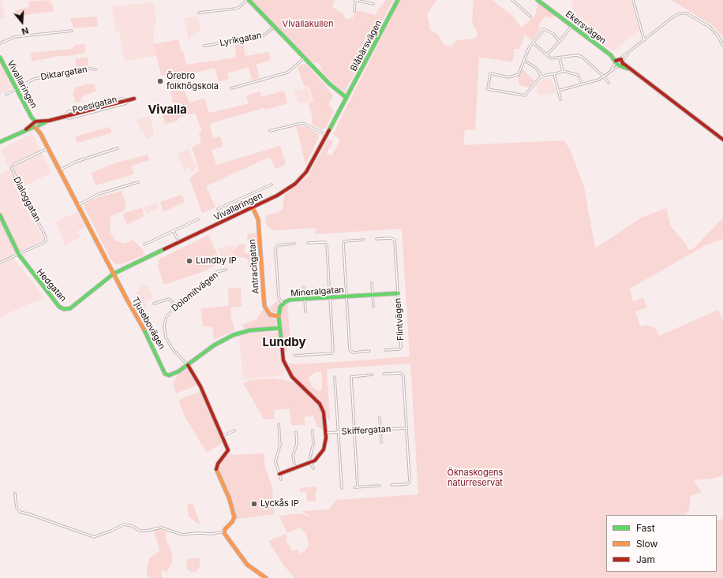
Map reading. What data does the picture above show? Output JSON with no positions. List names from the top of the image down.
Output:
{
  "streets": {
    "street": [
      "Ekersvägen",
      "Lyrikgatan",
      "Blåbärsvägen",
      "Diktargatan",
      "Vivallaringen",
      "Poesigatan",
      "Dialoggatan",
      "Antracitgatan",
      "Hedgatan",
      "Dolomitvägen",
      "Mineralgatan",
      "Flintvägen",
      "Tjusebovägen",
      "Skiffergatan"
    ]
  },
  "crossings": [
    ["Blåbärsvägen", "Vivallaringen"],
    ["Diktargatan", "Vivallaringen"],
    ["Vivallaringen", "Poesigatan"],
    ["Vivallaringen", "Dialoggatan"],
    ["Vivallaringen", "Antracitgatan"],
    ["Vivallaringen", "Hedgatan"],
    ["Vivallaringen", "Tjusebovägen"],
    ["Dialoggatan", "Hedgatan"],
    ["Antracitgatan", "Mineralgatan"],
    ["Hedgatan", "Tjusebovägen"],
    ["Dolomitvägen", "Tjusebovägen"],
    ["Mineralgatan", "Flintvägen"],
    ["Mineralgatan", "Skiffergatan"]
  ],
  "districts": ["Vivalla", "Lundby"],
  "parks": ["Vivallakullen", "Öknaskogens naturreservat"],
  "places": ["Örebro folkhögskola", "Lundby IP", "Lyckås IP"],
  "legend": ["Fast", "Slow", "Jam"],
  "north": "bottom"
}
